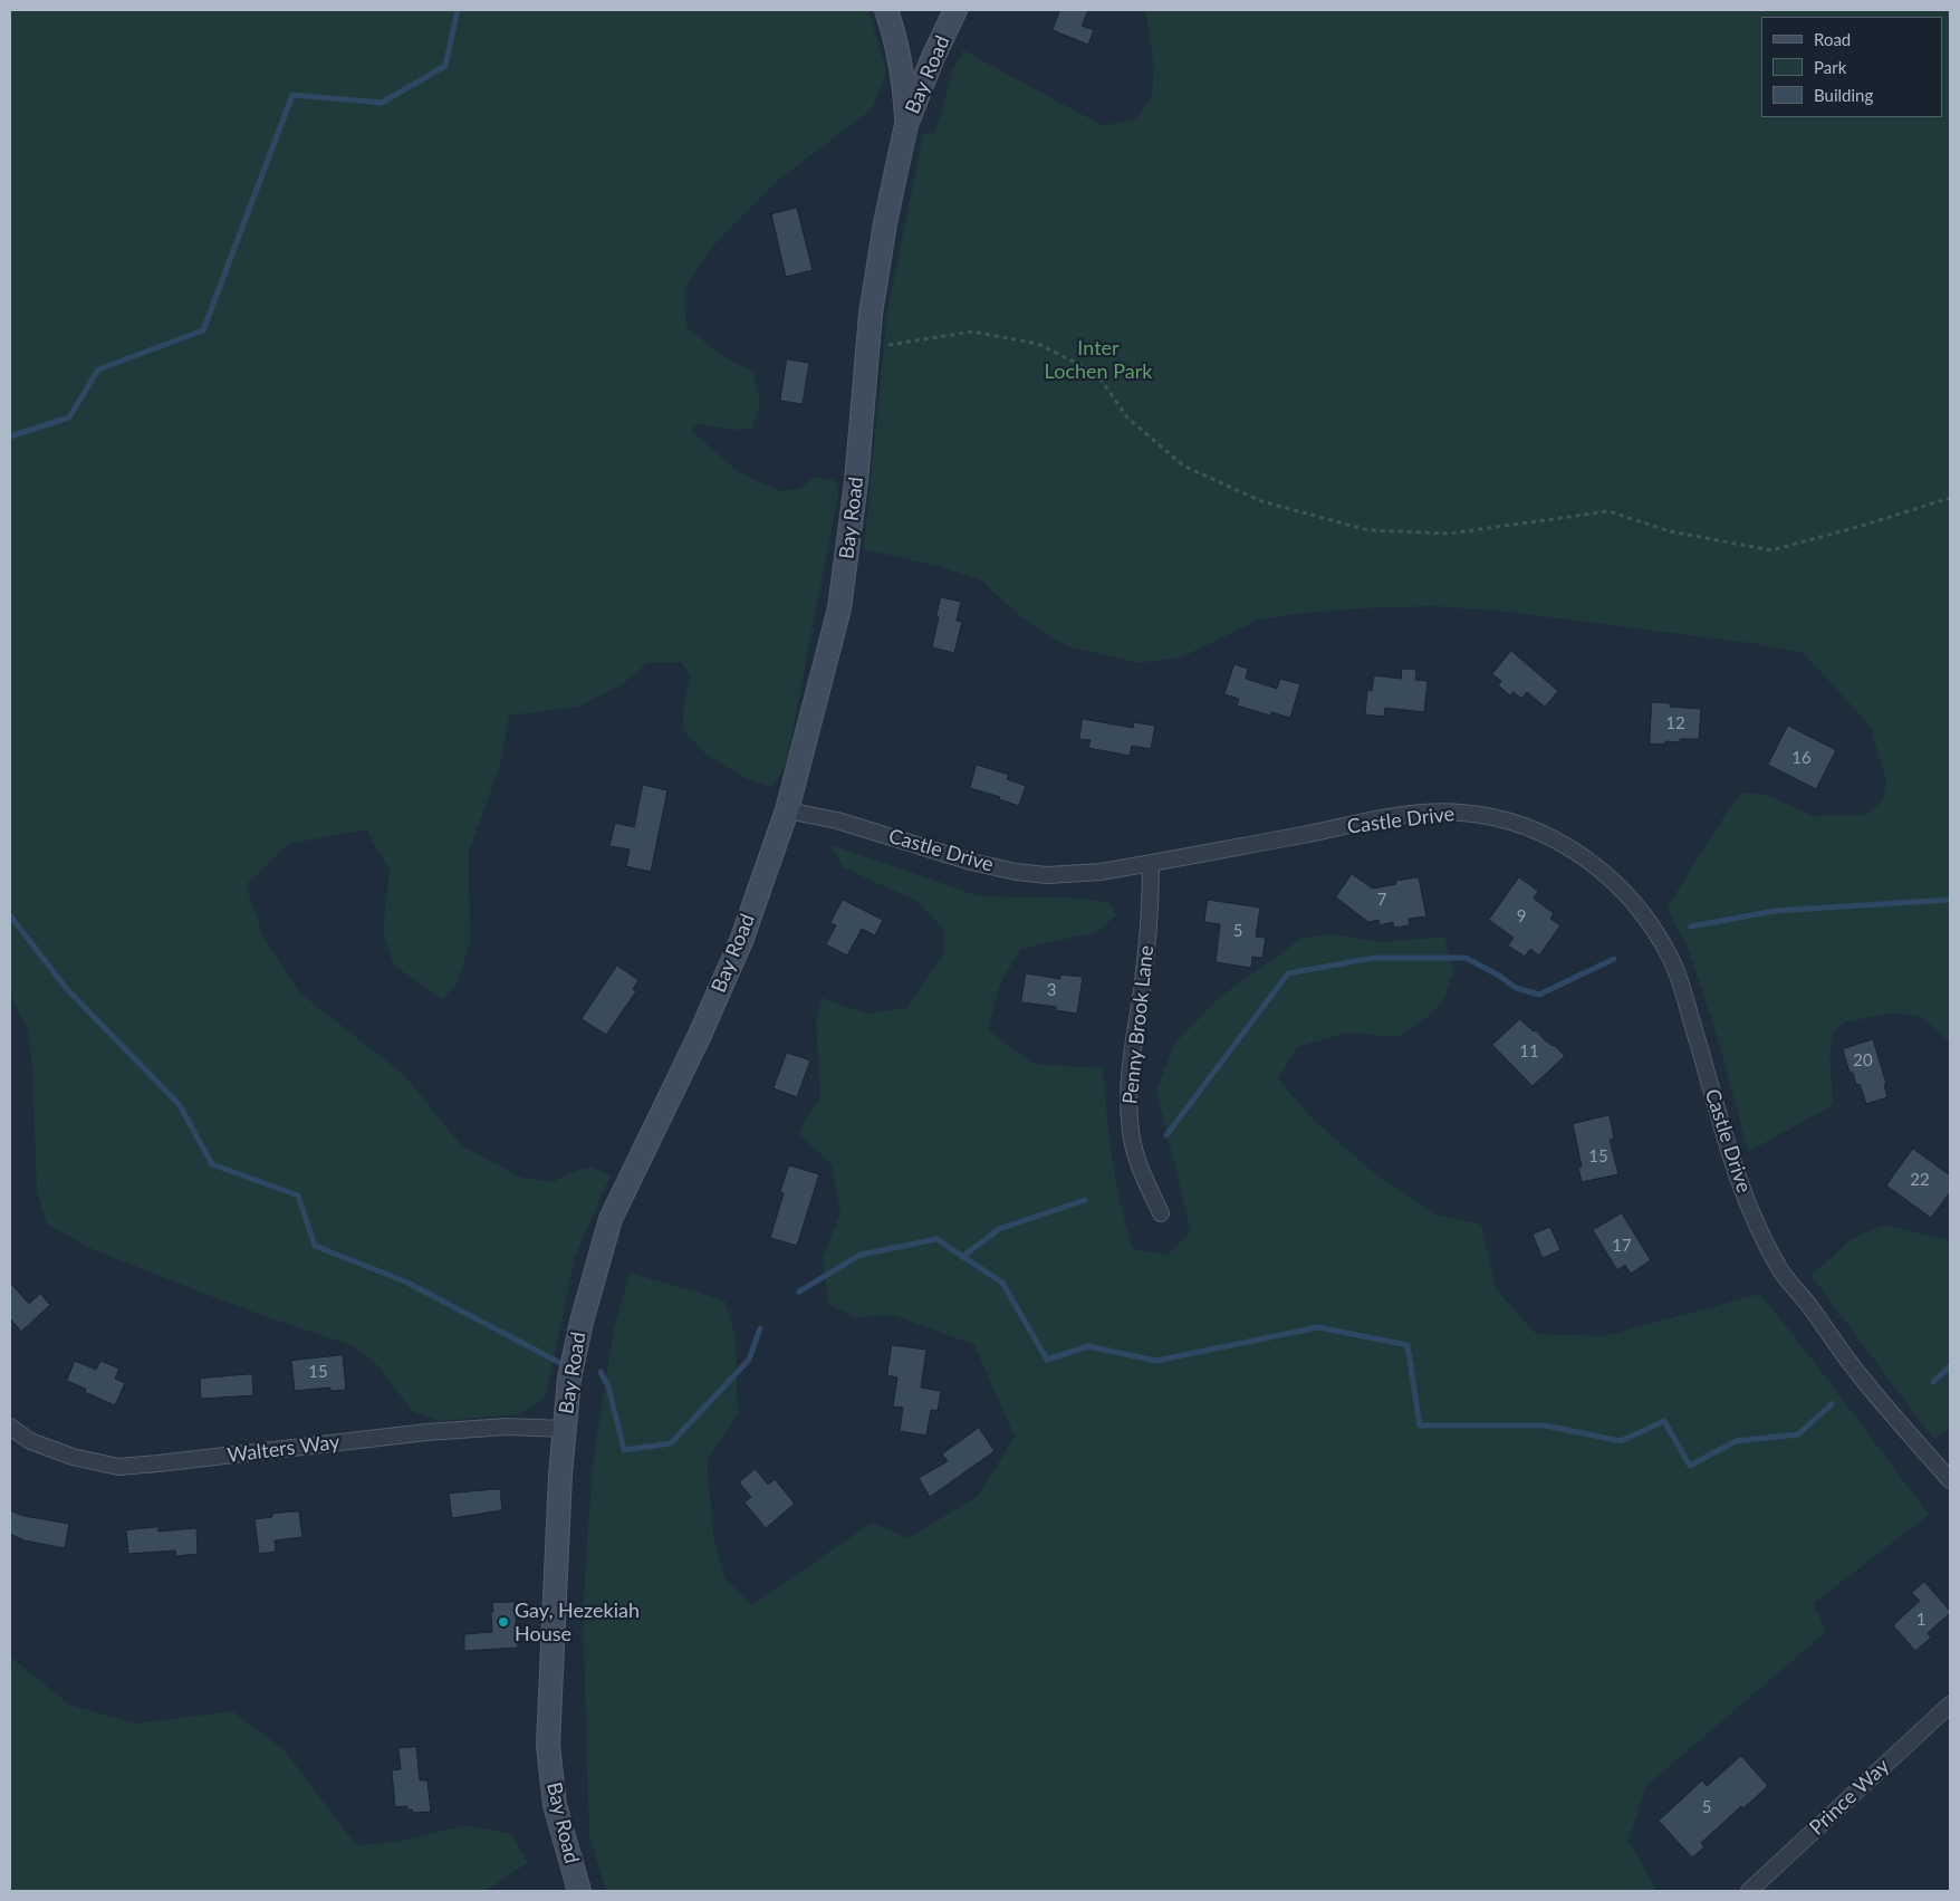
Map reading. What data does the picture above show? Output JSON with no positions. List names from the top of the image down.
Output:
{
  "streets": {
    "main road": ["Bay Road"],
    "street": [
      "Castle Drive",
      "Penny Brook Lane",
      "Walters Way",
      "Prince Way"
    ]
  },
  "crossings": [
    ["Bay Road", "Castle Drive"],
    ["Bay Road", "Walters Way"],
    ["Castle Drive", "Penny Brook Lane"]
  ],
  "parks": ["Inter Lochen Park"],
  "places": ["Gay, Hezekiah House"],
  "house_numbers": [
    "12",
    "16",
    "7",
    "9",
    "5",
    "3",
    "11",
    "20",
    "15",
    "22",
    "17",
    "15",
    "1",
    "5"
  ],
  "legend": ["Road", "Park", "Building"]
}
